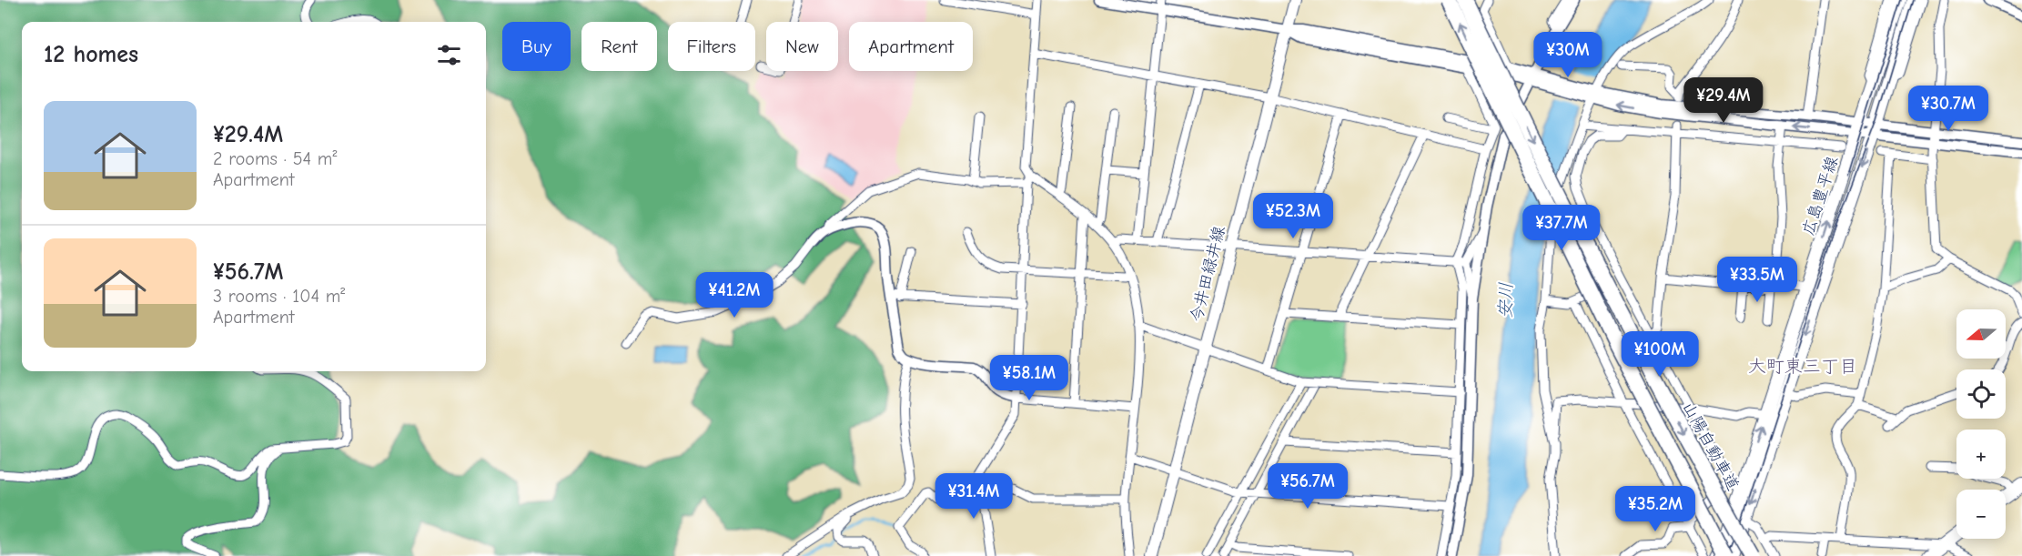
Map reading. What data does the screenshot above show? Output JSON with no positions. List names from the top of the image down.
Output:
{
  "streets": {
    "highway": ["山陽自動車道"],
    "main road": ["広島豊平線", "今井田緑井線"]
  },
  "districts": ["大町東三丁目"],
  "water": ["安川"],
  "north": "left",
  "page": {
    "chip": [
      "Buy",
      "Rent",
      "Filters",
      "New",
      "Apartment"
    ],
    "heading": "12 homes",
    "price": [
      "¥30M",
      "¥29.4M",
      "¥30.7M",
      "¥52.3M",
      "¥37.7M",
      "¥33.5M",
      "¥41.2M",
      "¥100M",
      "¥58.1M",
      "¥56.7M",
      "¥31.4M",
      "¥35.2M"
    ],
    "list": [
      {
        "name": "¥29.4M",
        "note": "2 rooms · 54 m² · Apartment"
      },
      {
        "name": "¥56.7M",
        "note": "3 rooms · 104 m² · Apartment"
      }
    ],
    "map_buttons": ["+", "−"]
  }
}
